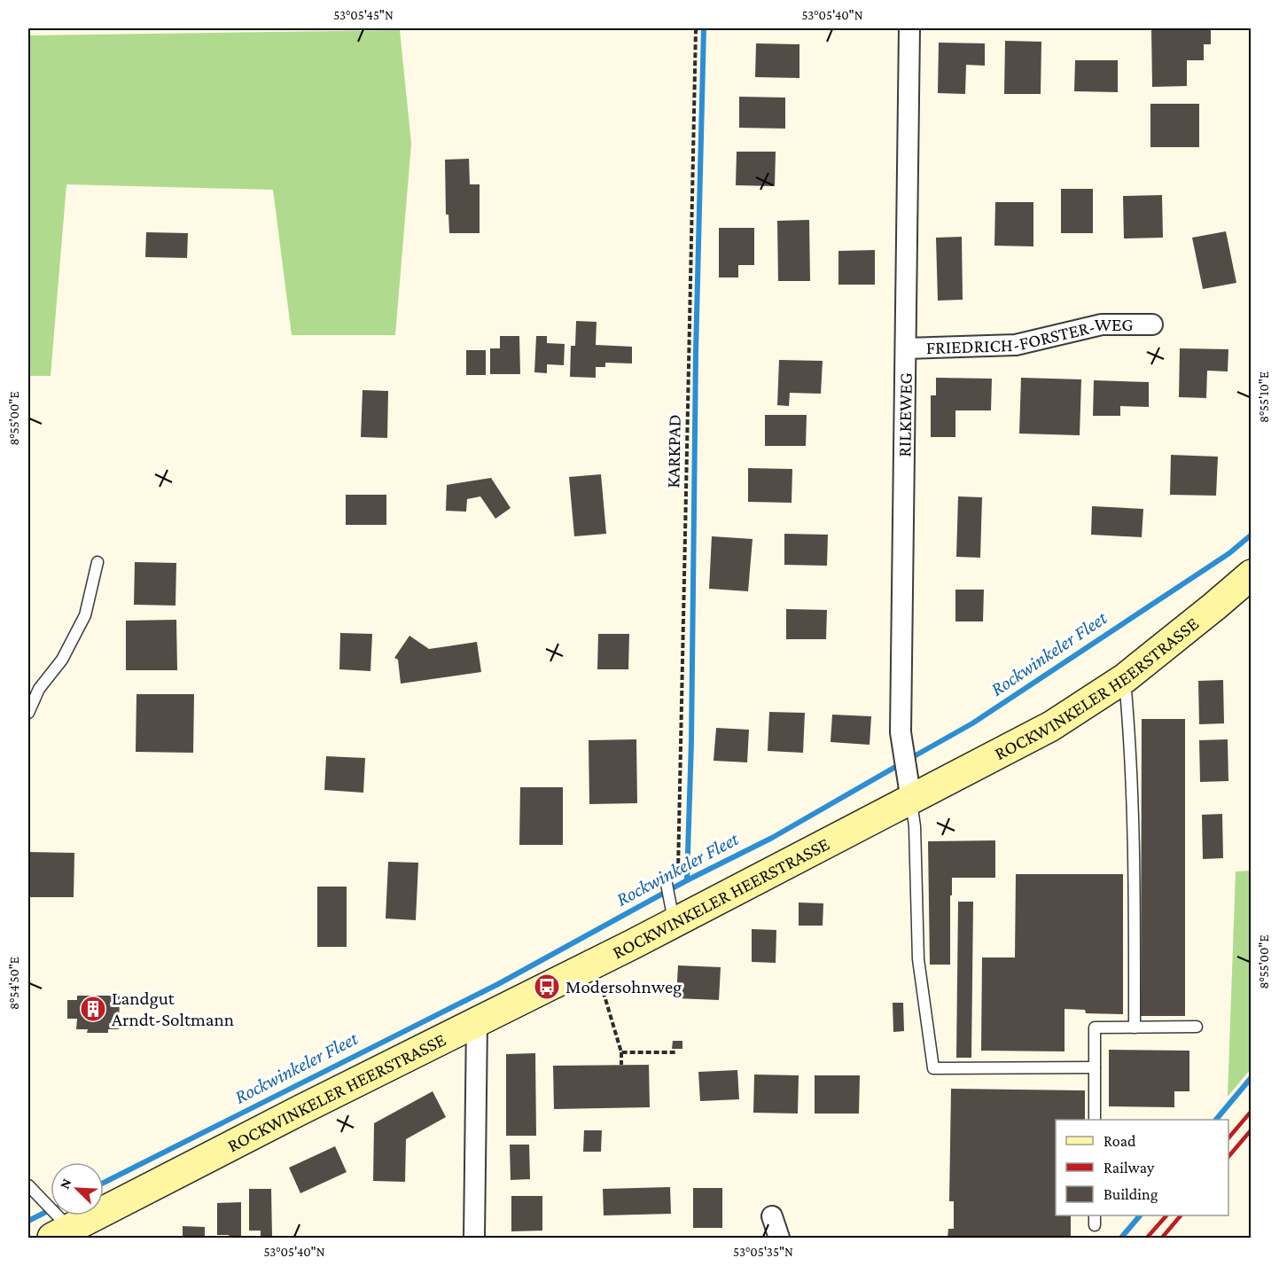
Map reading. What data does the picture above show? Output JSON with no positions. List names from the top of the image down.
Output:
{
  "streets": {
    "main road": ["ROCKWINKELER HEERSTRASSE"],
    "street": ["FRIEDRICH-FORSTER-WEG", "RILKEWEG"],
    "path": ["KARKPAD"]
  },
  "crossings": [
    ["FRIEDRICH-FORSTER-WEG", "RILKEWEG"],
    ["RILKEWEG", "ROCKWINKELER HEERSTRASSE"]
  ],
  "water": ["Rockwinkeler Fleet"],
  "places": {
    "bus stop": ["Modersohnweg"],
    "building": ["Landgut Arndt-Soltmann"]
  },
  "legend": ["Road", "Railway", "Building"],
  "north": "top left",
  "coordinates": [
    "53°05'45\"N",
    "53°05'40\"N",
    "8°55'10\"E",
    "8°55'00\"E",
    "8°54'50\"E",
    "53°05'35\"N"
  ]
}
